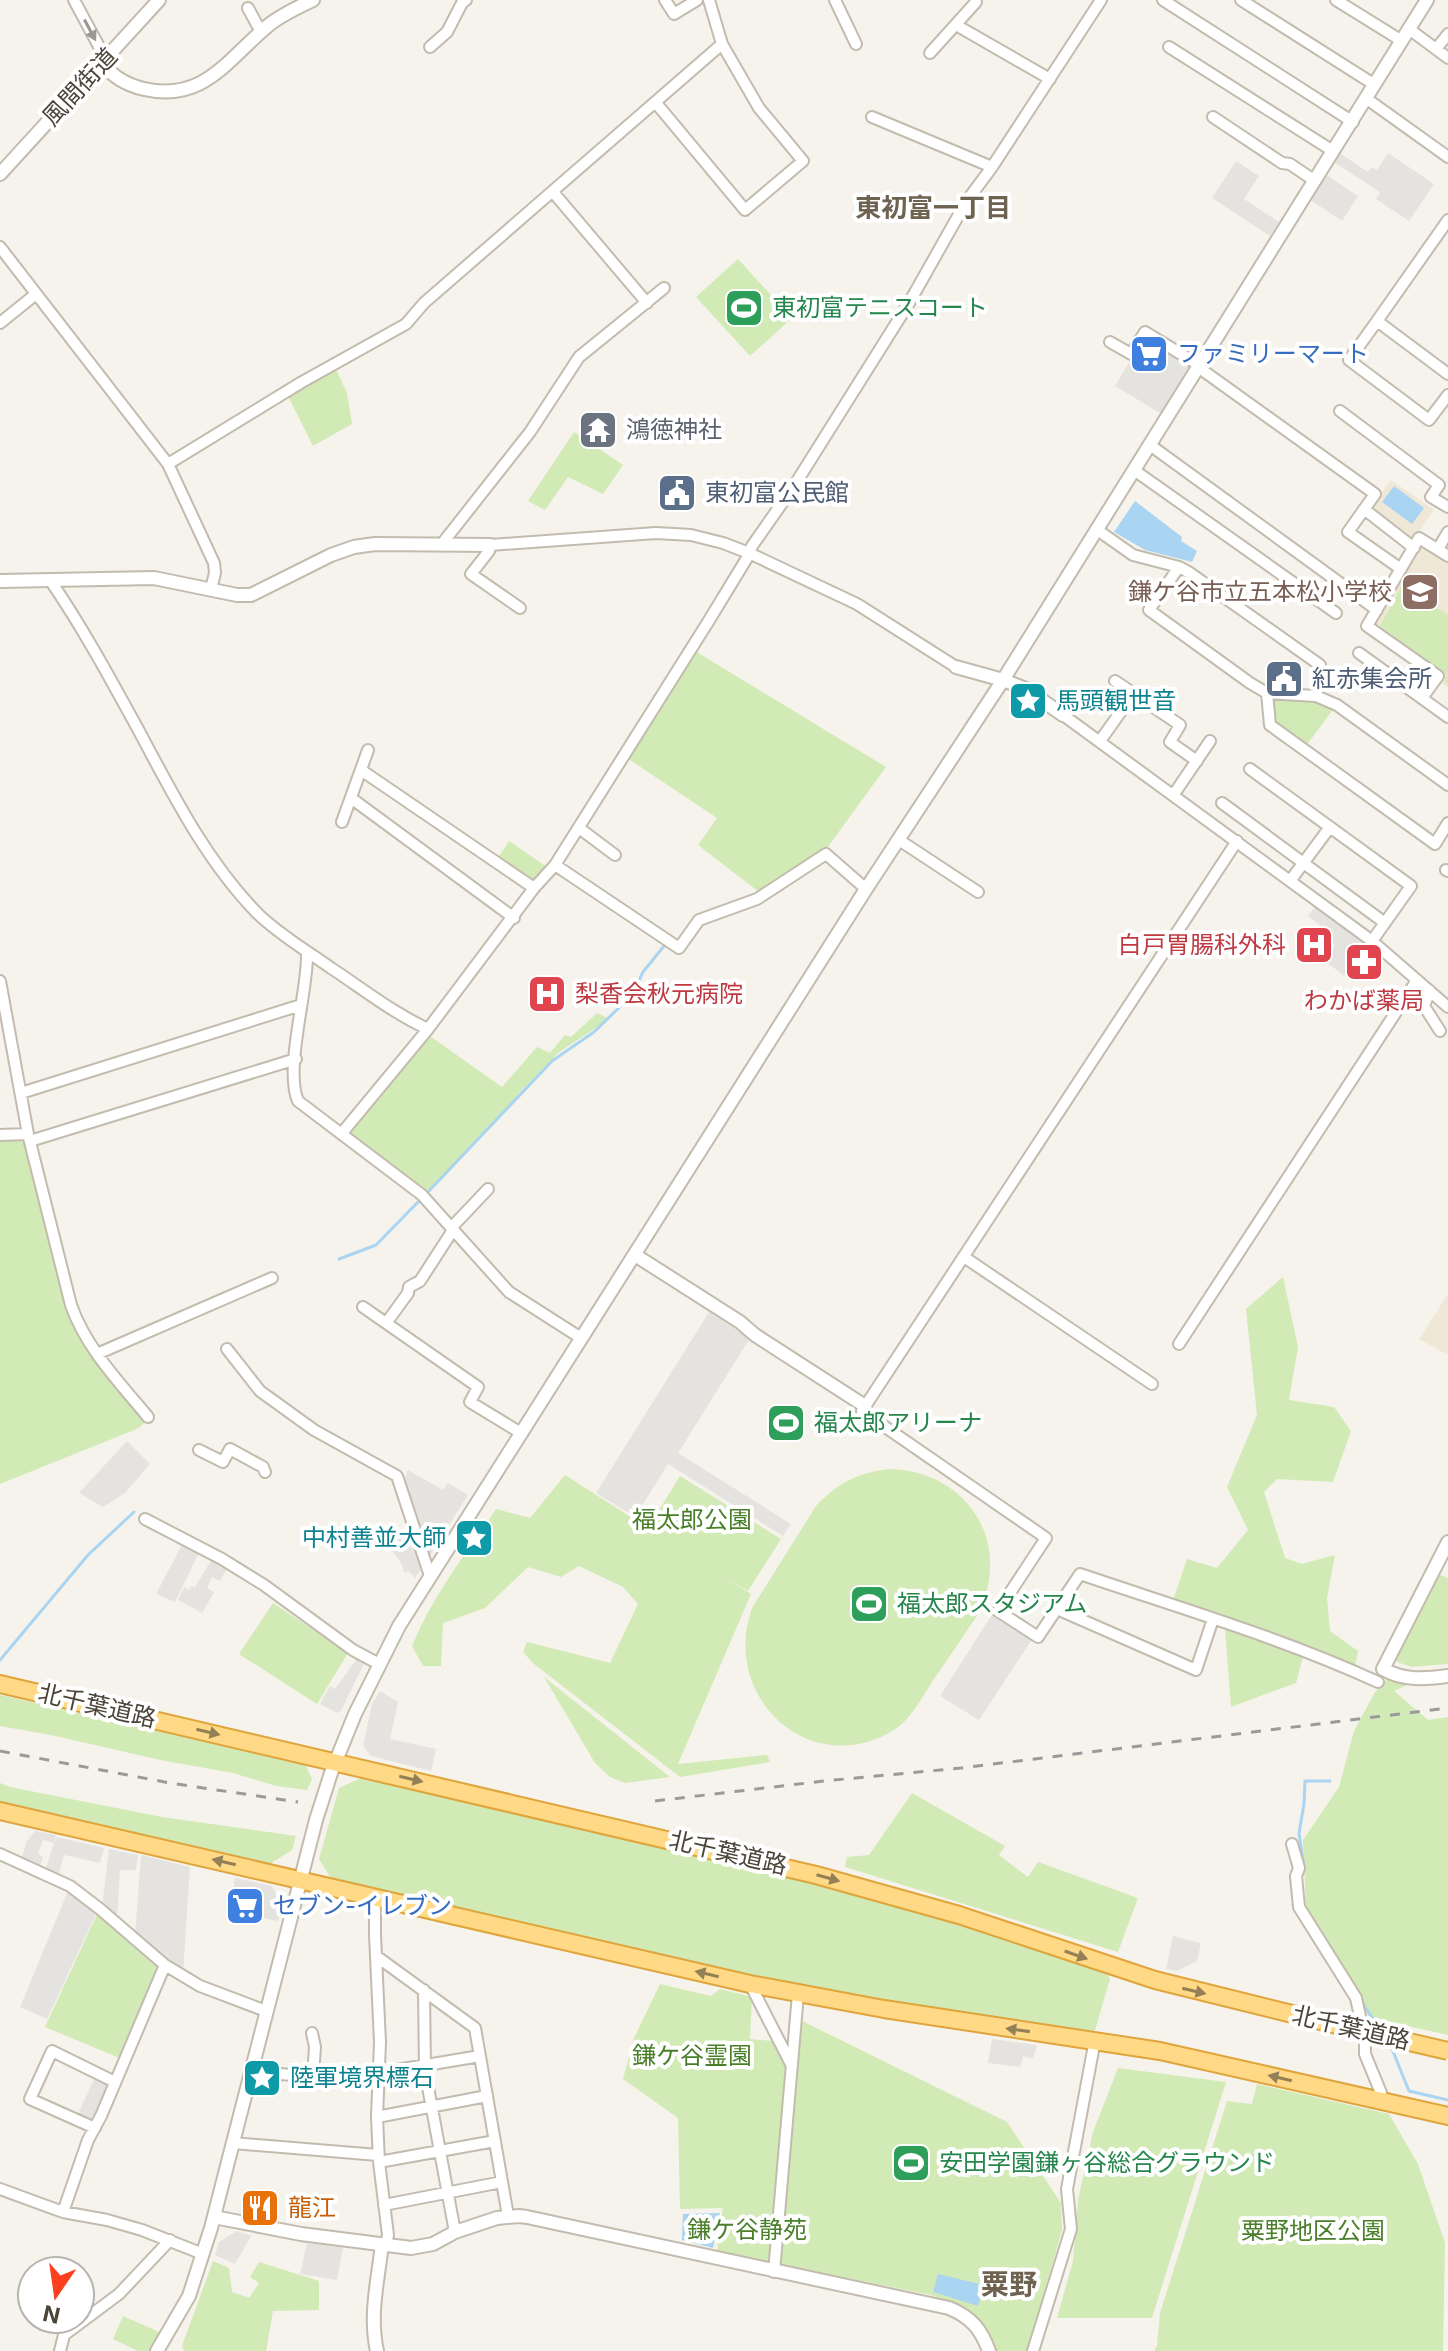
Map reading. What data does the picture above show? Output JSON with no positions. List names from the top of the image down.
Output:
{
  "streets": {
    "highway": ["北千葉道路"],
    "street": ["風間街道"]
  },
  "districts": ["東初富一丁目", "粟野"],
  "parks": [
    "福太郎公園",
    "鎌ケ谷霊園",
    "鎌ケ谷静苑",
    "粟野地区公園"
  ],
  "places": {
    "sports": [
      "東初富テニスコート",
      "福太郎アリーナ",
      "福太郎スタジアム",
      "安田学園鎌ヶ谷総合グラウンド"
    ],
    "supermarket": ["ファミリーマート", "セブン-イレブン"],
    "temple": ["鴻徳神社"],
    "public building": ["東初富公民館", "紅赤集会所"],
    "school or university": ["鎌ケ谷市立五本松小学校"],
    "place": ["馬頭観世音", "中村善並大師", "陸軍境界標石"],
    "hospital": ["白戸胃腸科外科", "梨香会秋元病院"],
    "pharmacy": ["わかば薬局"],
    "restaurant": ["龍江"]
  },
  "north": "bottom"
}
